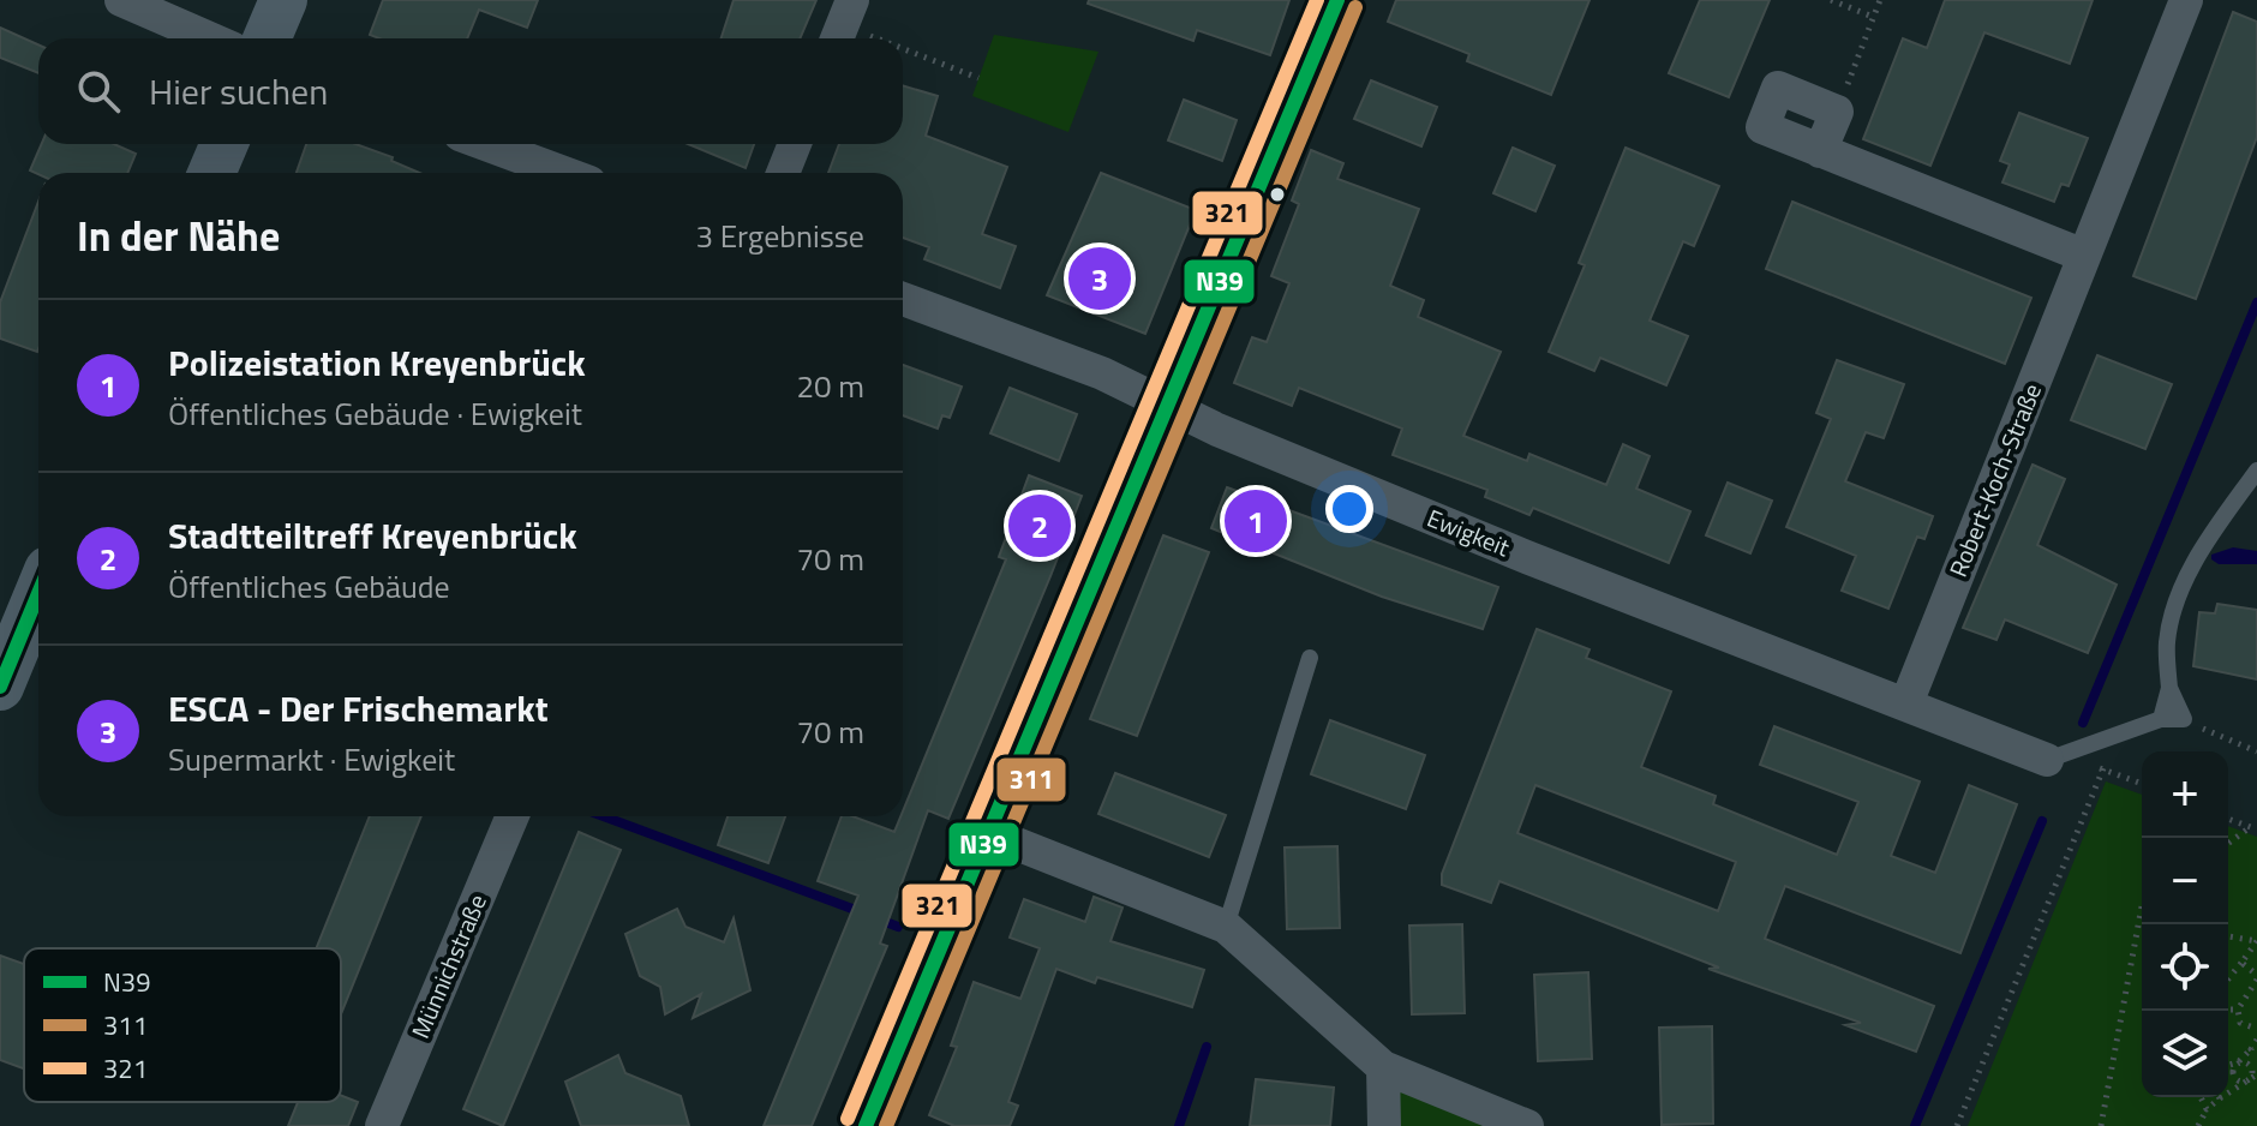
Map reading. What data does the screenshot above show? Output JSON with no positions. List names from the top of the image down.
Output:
{
  "streets": {
    "street": ["Robert-Koch-Straße", "Ewigkeit", "Münnichstraße"]
  },
  "crossings": [
    ["Robert-Koch-Straße", "Ewigkeit"]
  ],
  "lines": ["transit line N39", "transit line 321", "transit line 311"],
  "legend": ["N39", "311", "321"],
  "page": {
    "search": "Hier suchen",
    "heading": ["In der Nähe", "3 Ergebnisse"],
    "pins": ["3", "1", "2"],
    "list": [
      {
        "mark": "1",
        "name": "Polizeistation Kreyenbrück",
        "note": "Öffentliches Gebäude · Ewigkeit",
        "value": "20 m"
      },
      {
        "mark": "2",
        "name": "Stadtteiltreff Kreyenbrück",
        "note": "Öffentliches Gebäude",
        "value": "70 m"
      },
      {
        "mark": "3",
        "name": "ESCA - Der Frischemarkt",
        "note": "Supermarkt · Ewigkeit",
        "value": "70 m"
      }
    ],
    "map_buttons": ["+", "−"]
  }
}
